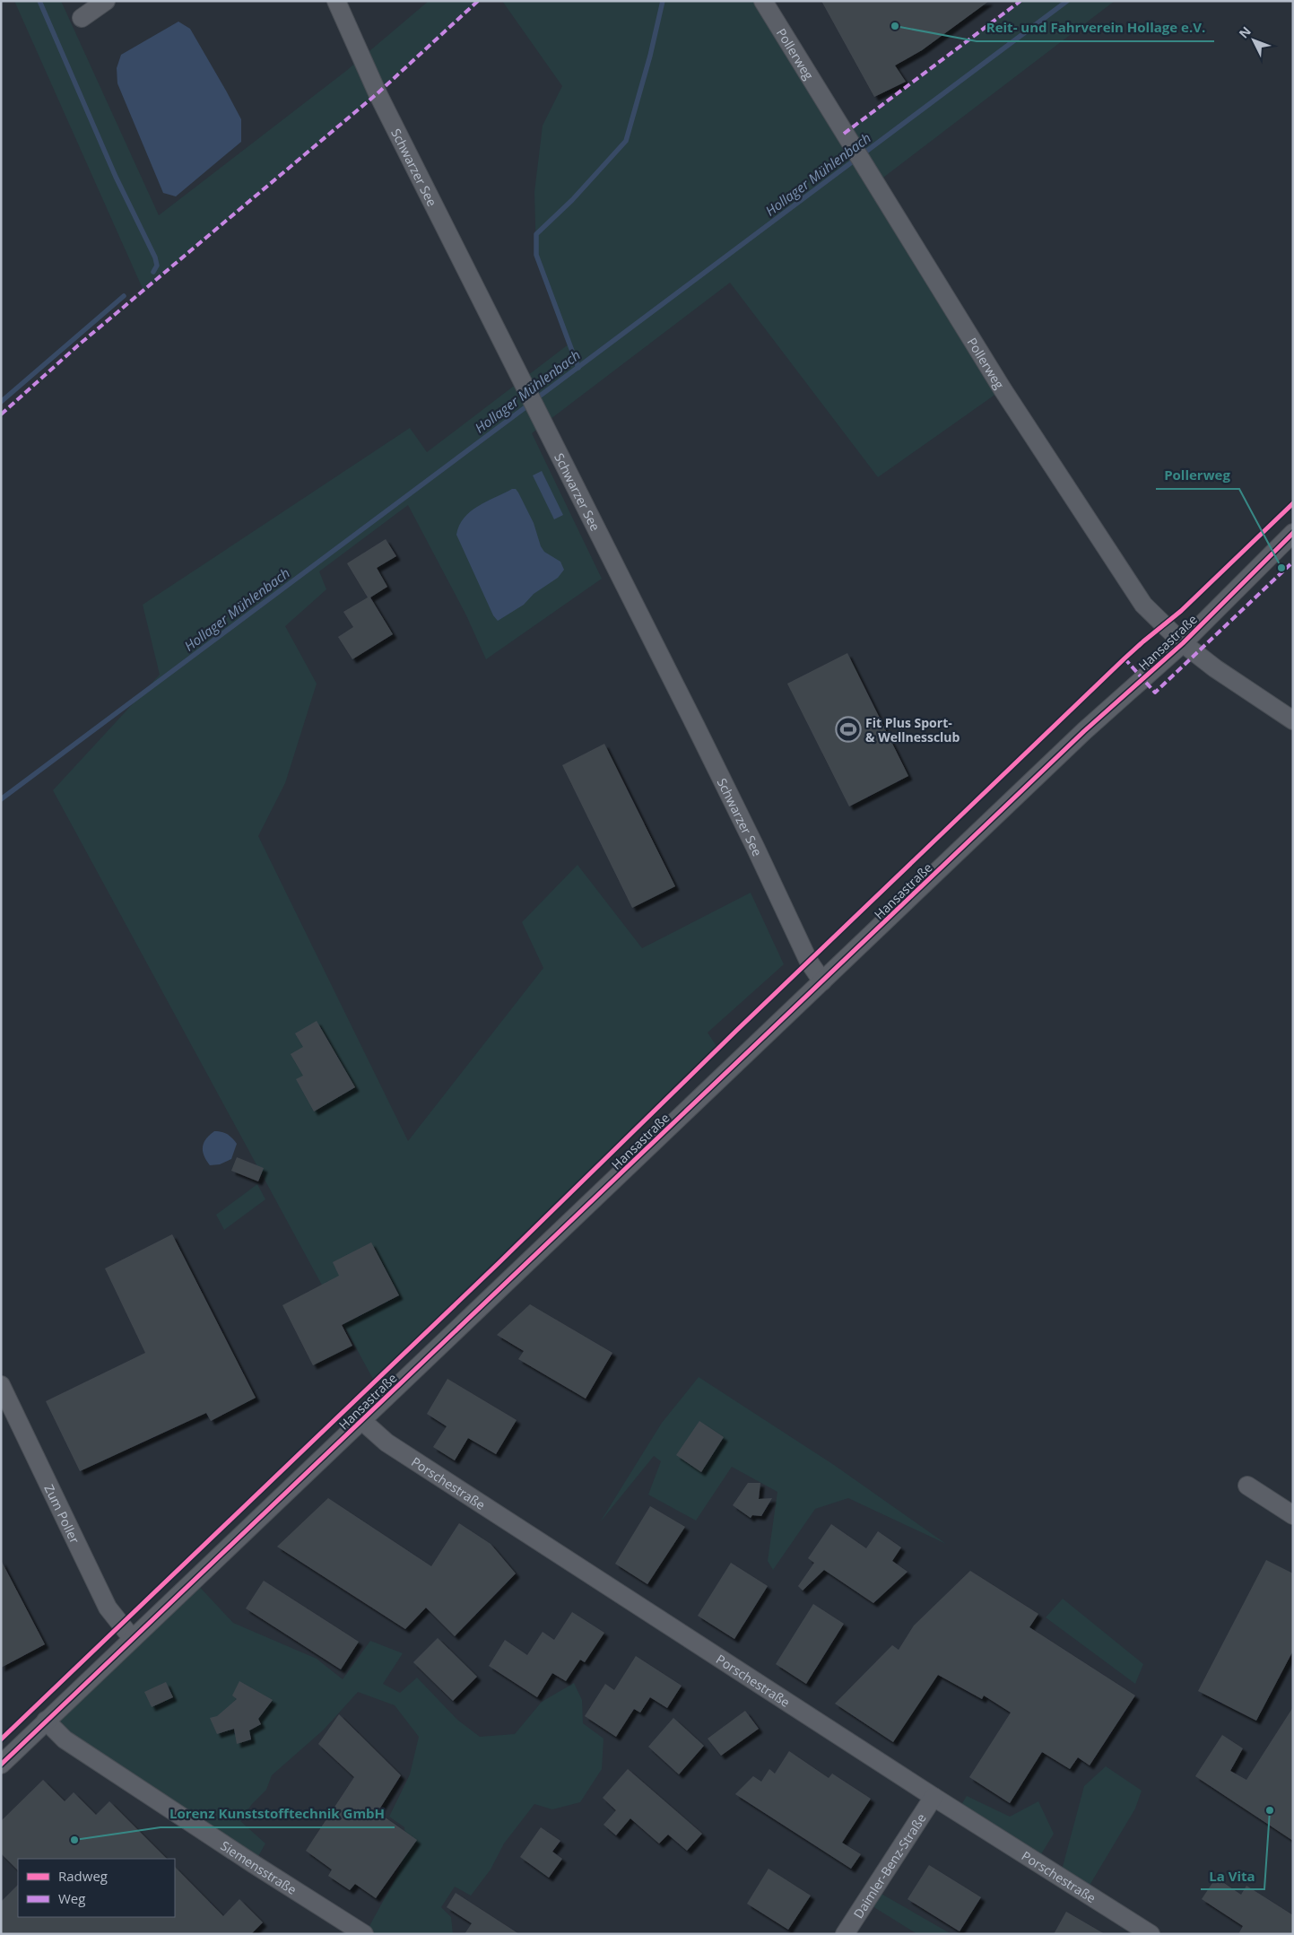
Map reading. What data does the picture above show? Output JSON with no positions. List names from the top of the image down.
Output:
{
  "streets": {
    "street": [
      "Pollerweg",
      "Schwarzer See",
      "Hansastraße",
      "Porschestraße",
      "Zum Poller",
      "Daimler-Benz-Straße",
      "Siemensstraße"
    ]
  },
  "crossings": [
    ["Pollerweg", "Hansastraße"],
    ["Schwarzer See", "Hansastraße"],
    ["Hansastraße", "Porschestraße"],
    ["Hansastraße", "Zum Poller"],
    ["Hansastraße", "Siemensstraße"],
    ["Porschestraße", "Daimler-Benz-Straße"]
  ],
  "water": ["Hollager Mühlenbach"],
  "places": {
    "other": [
      "Reit- und Fahrverein Hollage e.V.",
      "Pollerweg",
      "La Vita",
      "Lorenz Kunststofftechnik GmbH"
    ],
    "sports": ["Fit Plus Sport- & Wellnessclub"]
  },
  "legend": ["Radweg", "Weg"],
  "north": "top left"
}
